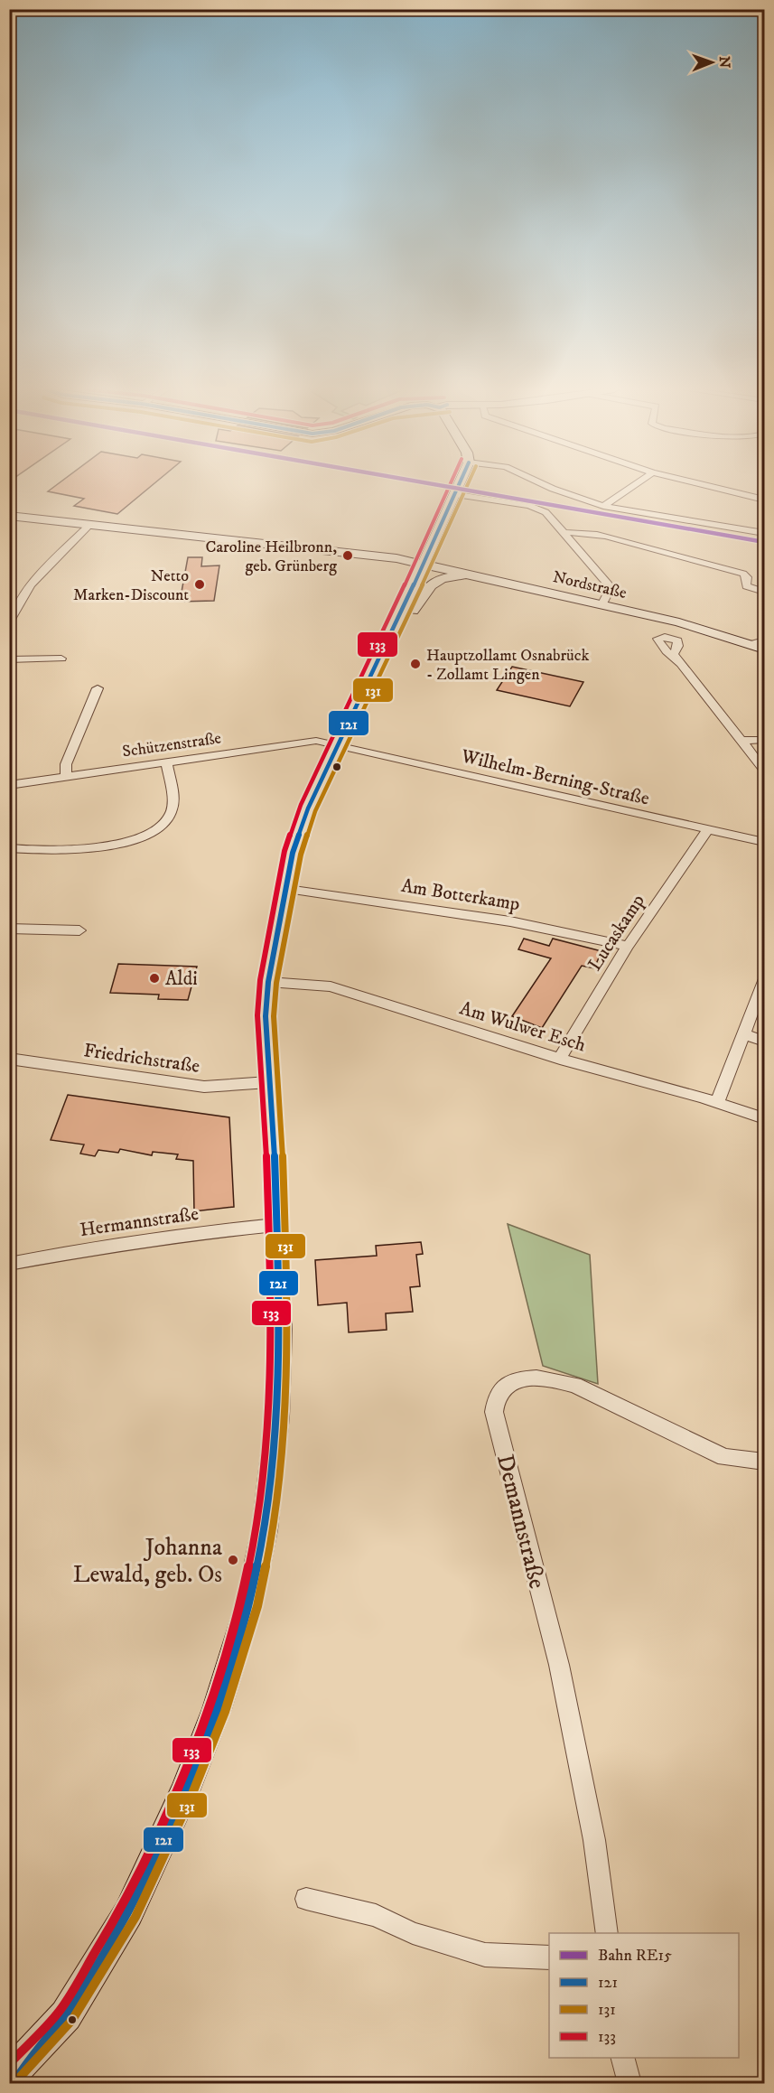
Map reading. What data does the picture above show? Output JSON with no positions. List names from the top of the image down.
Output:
{
  "streets": {
    "main road": ["Nordstraße"],
    "street": [
      "Schützenstraße",
      "Wilhelm-Berning-Straße",
      "Am Botterkamp",
      "Lucaskamp",
      "Am Wulwer Esch",
      "Friedrichstraße",
      "Hermannstraße",
      "Demannstraße"
    ]
  },
  "crossings": [
    ["Schützenstraße", "Wilhelm-Berning-Straße"],
    ["Wilhelm-Berning-Straße", "Lucaskamp"],
    ["Am Botterkamp", "Lucaskamp"],
    ["Lucaskamp", "Am Wulwer Esch"]
  ],
  "places": [
    "Caroline Heilbronn, geb. Grünberg",
    "Netto Marken-Discount",
    "Hauptzollamt Osnabrück - Zollamt Lingen",
    "Aldi",
    "Johanna Lewald, geb. Os"
  ],
  "lines": [
    "rail line RE15",
    "transit line 121",
    "transit line 131",
    "transit line 133"
  ],
  "legend": [
    "Bahn RE15",
    "121",
    "131",
    "133"
  ],
  "north": "right"
}
